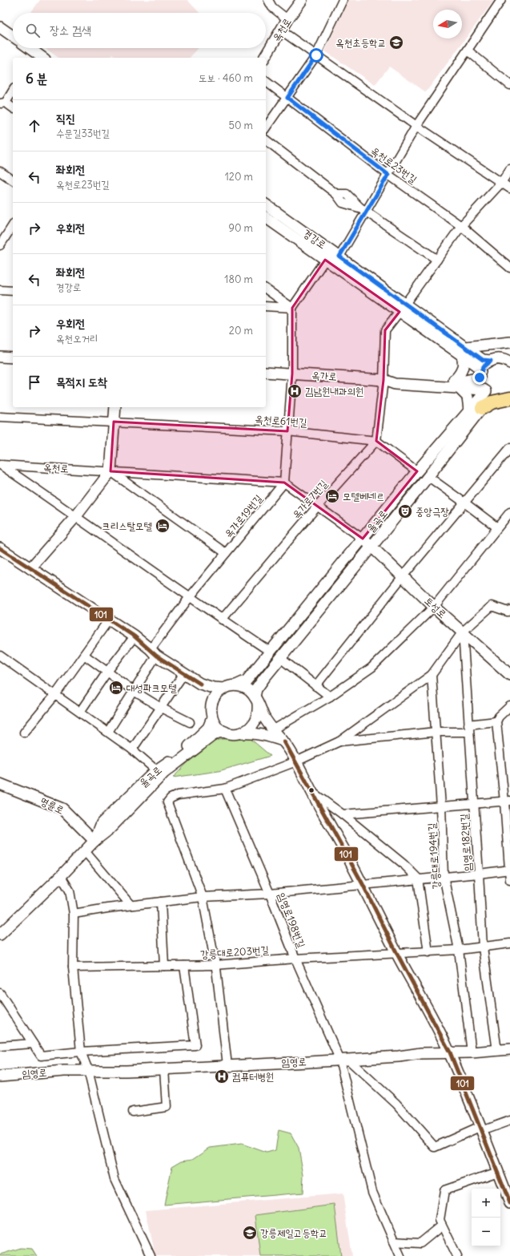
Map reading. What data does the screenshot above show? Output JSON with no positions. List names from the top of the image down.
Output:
{
  "streets": {
    "street": [
      "옥천로",
      "옥천로23번길",
      "경강로",
      "옥가로",
      "옥천로61번길",
      "옥가로7번길",
      "옥가로19번길",
      "율곡로",
      "토성로",
      "명륜로",
      "임영로182번길",
      "강릉대로194번길",
      "임영로198번길",
      "강릉대로203번길",
      "임영로"
    ]
  },
  "crossings": [
    ["옥천로", "옥가로7번길"],
    ["옥천로", "옥가로19번길"],
    ["옥천로", "율곡로"],
    ["경강로", "옥가로"],
    ["옥천로61번길", "옥가로7번길"],
    ["율곡로", "토성로"],
    ["율곡로", "명륜로"],
    ["토성로", "임영로182번길"],
    ["임영로182번길", "강릉대로203번길"],
    ["임영로182번길", "임영로"],
    ["강릉대로194번길", "강릉대로203번길"],
    ["강릉대로194번길", "임영로"],
    ["임영로198번길", "강릉대로203번길"],
    ["임영로198번길", "임영로"]
  ],
  "places": {
    "school or university": ["옥천초등학교", "강릉제일고등학교"],
    "hospital": ["김남원내과의원", "컴퓨터병원"],
    "hotel": ["모텔베네르", "크리스탈모텔", "대성파크모텔"],
    "theatre": ["중앙극장"]
  },
  "lines": ["transit line 101"],
  "north": "left",
  "page": {
    "search": "장소 검색",
    "heading": ["6 분", "도보 · 460 m"],
    "list": [
      ["직진", "수문길33번길", "50 m"],
      ["좌회전", "옥천로23번길", "120 m"],
      ["우회전", "90 m"],
      ["좌회전", "경강로", "180 m"],
      ["우회전", "옥천오거리", "20 m"],
      "목적지 도착"
    ],
    "map_buttons": ["+", "−"]
  }
}
